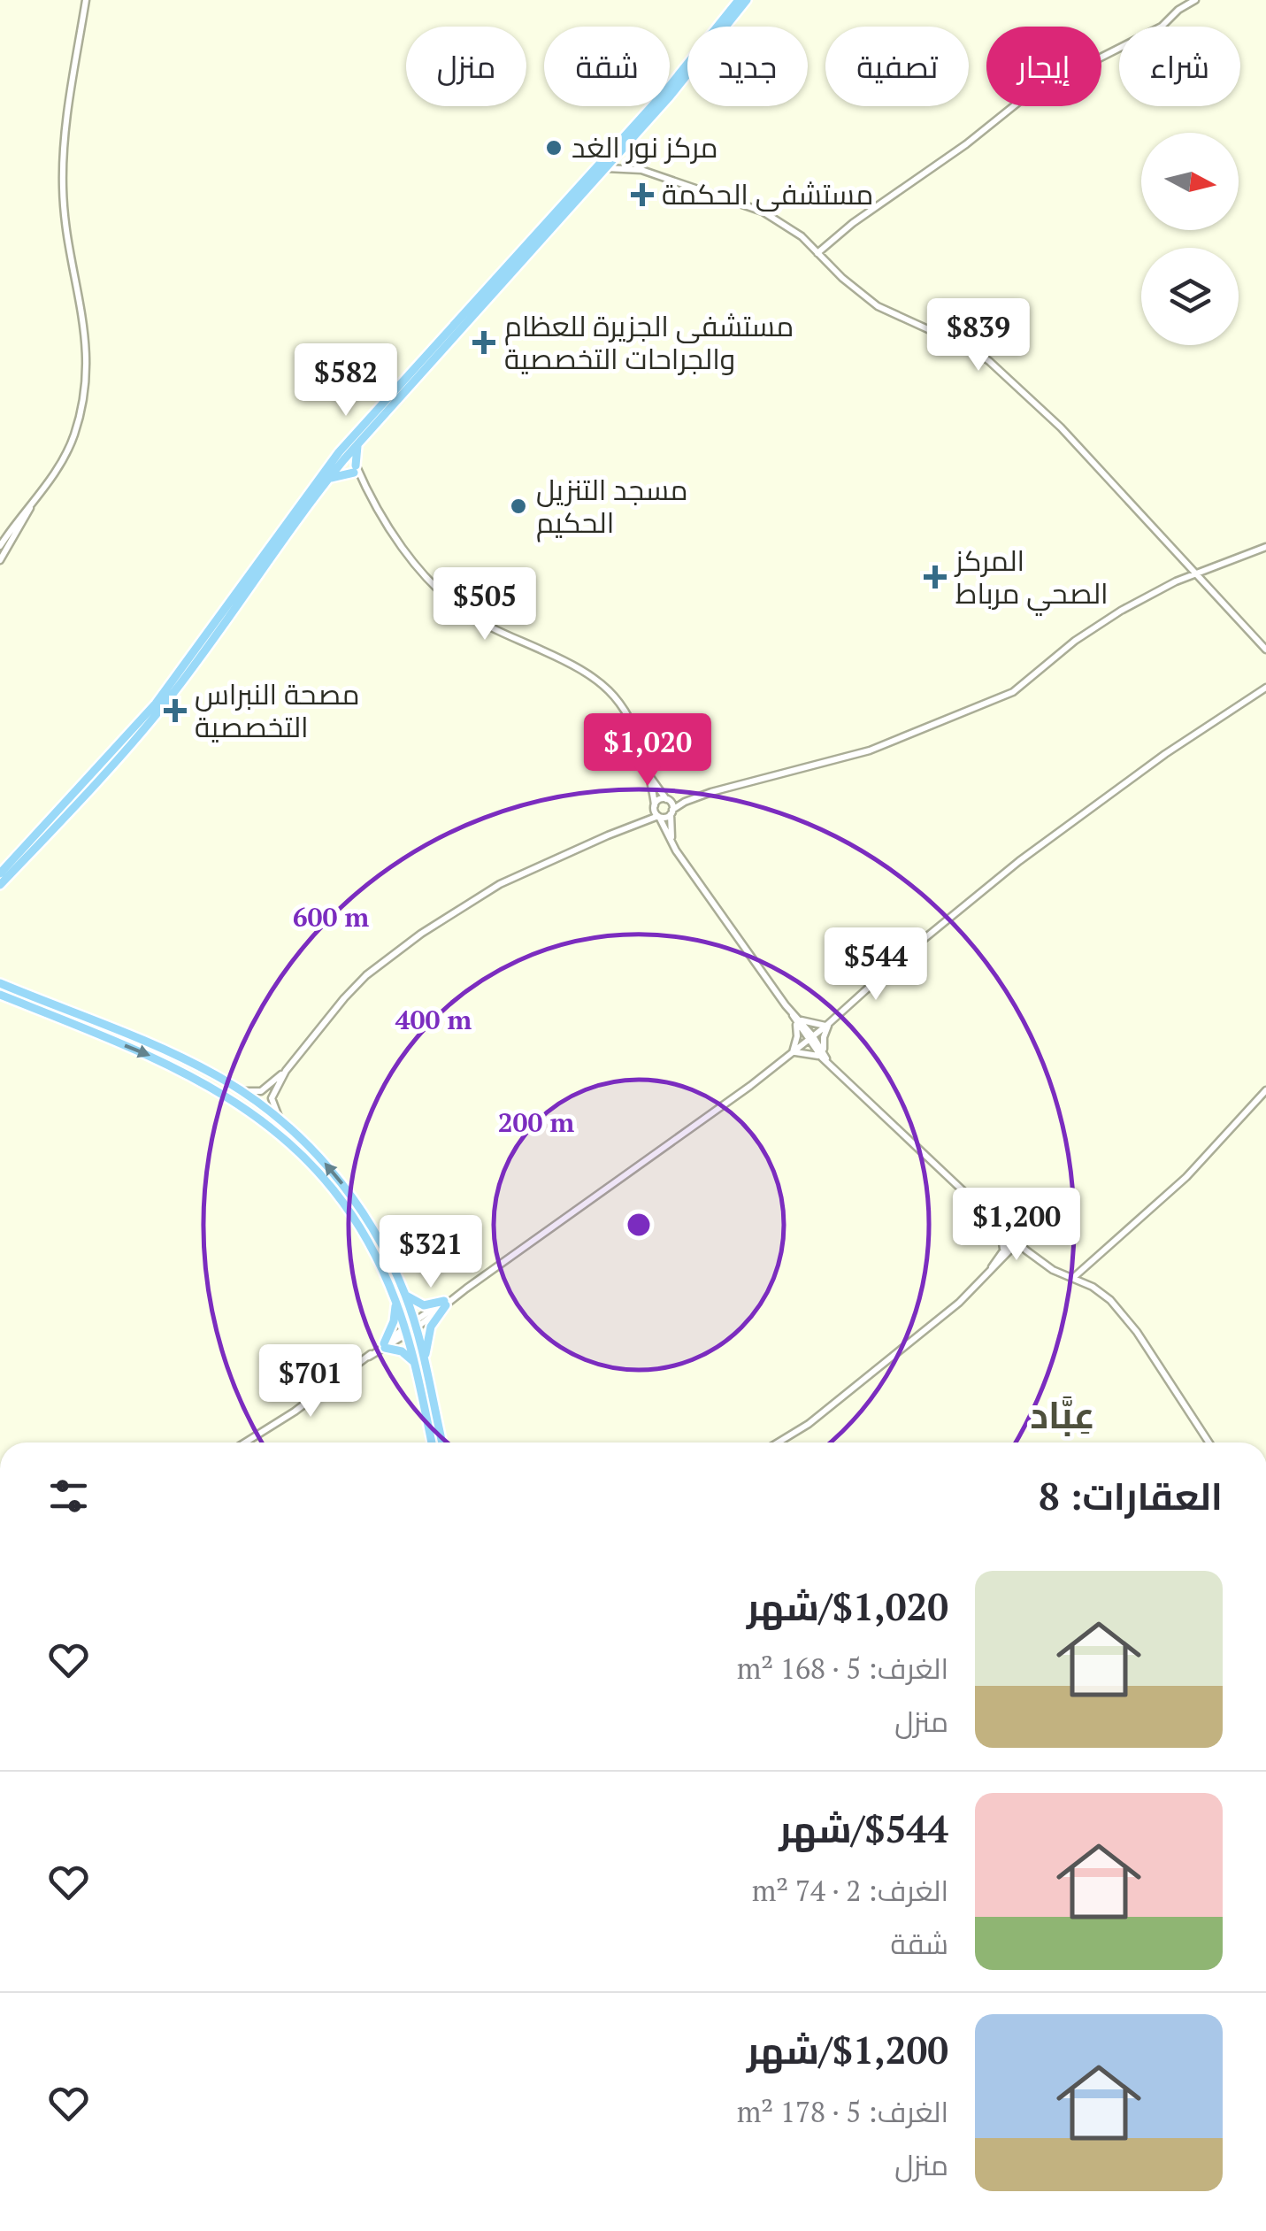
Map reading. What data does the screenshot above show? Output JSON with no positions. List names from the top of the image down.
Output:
{
  "districts": ["عِبَّاد"],
  "places": {
    "other": ["مركز نور الغد", "مسجد التنزيل الحكيم"],
    "health": [
      "مستشفى الحكمة",
      "مستشفى الجزيرة للعظام والجراحات التخصصية",
      "المركز الصحي مرباط",
      "مصحة النبراس التخصصية"
    ]
  },
  "north": "right",
  "page": {
    "chip": [
      "شراء",
      "إيجار",
      "تصفية",
      "جديد",
      "شقة",
      "منزل"
    ],
    "price": [
      "$839",
      "$582",
      "$505",
      "$1,020",
      "$544",
      "$1,200",
      "$321",
      "$701"
    ],
    "heading": "العقارات: 8",
    "list": [
      {
        "name": "$1,020/شهر",
        "note": "الغرف: 5 · 168 m² · منزل"
      },
      {
        "name": "$544/شهر",
        "note": "الغرف: 2 · 74 m² · شقة"
      },
      {
        "name": "$1,200/شهر",
        "note": "الغرف: 5 · 178 m² · منزل"
      }
    ]
  },
  "rings": ["600 m", "400 m", "200 m"]
}
